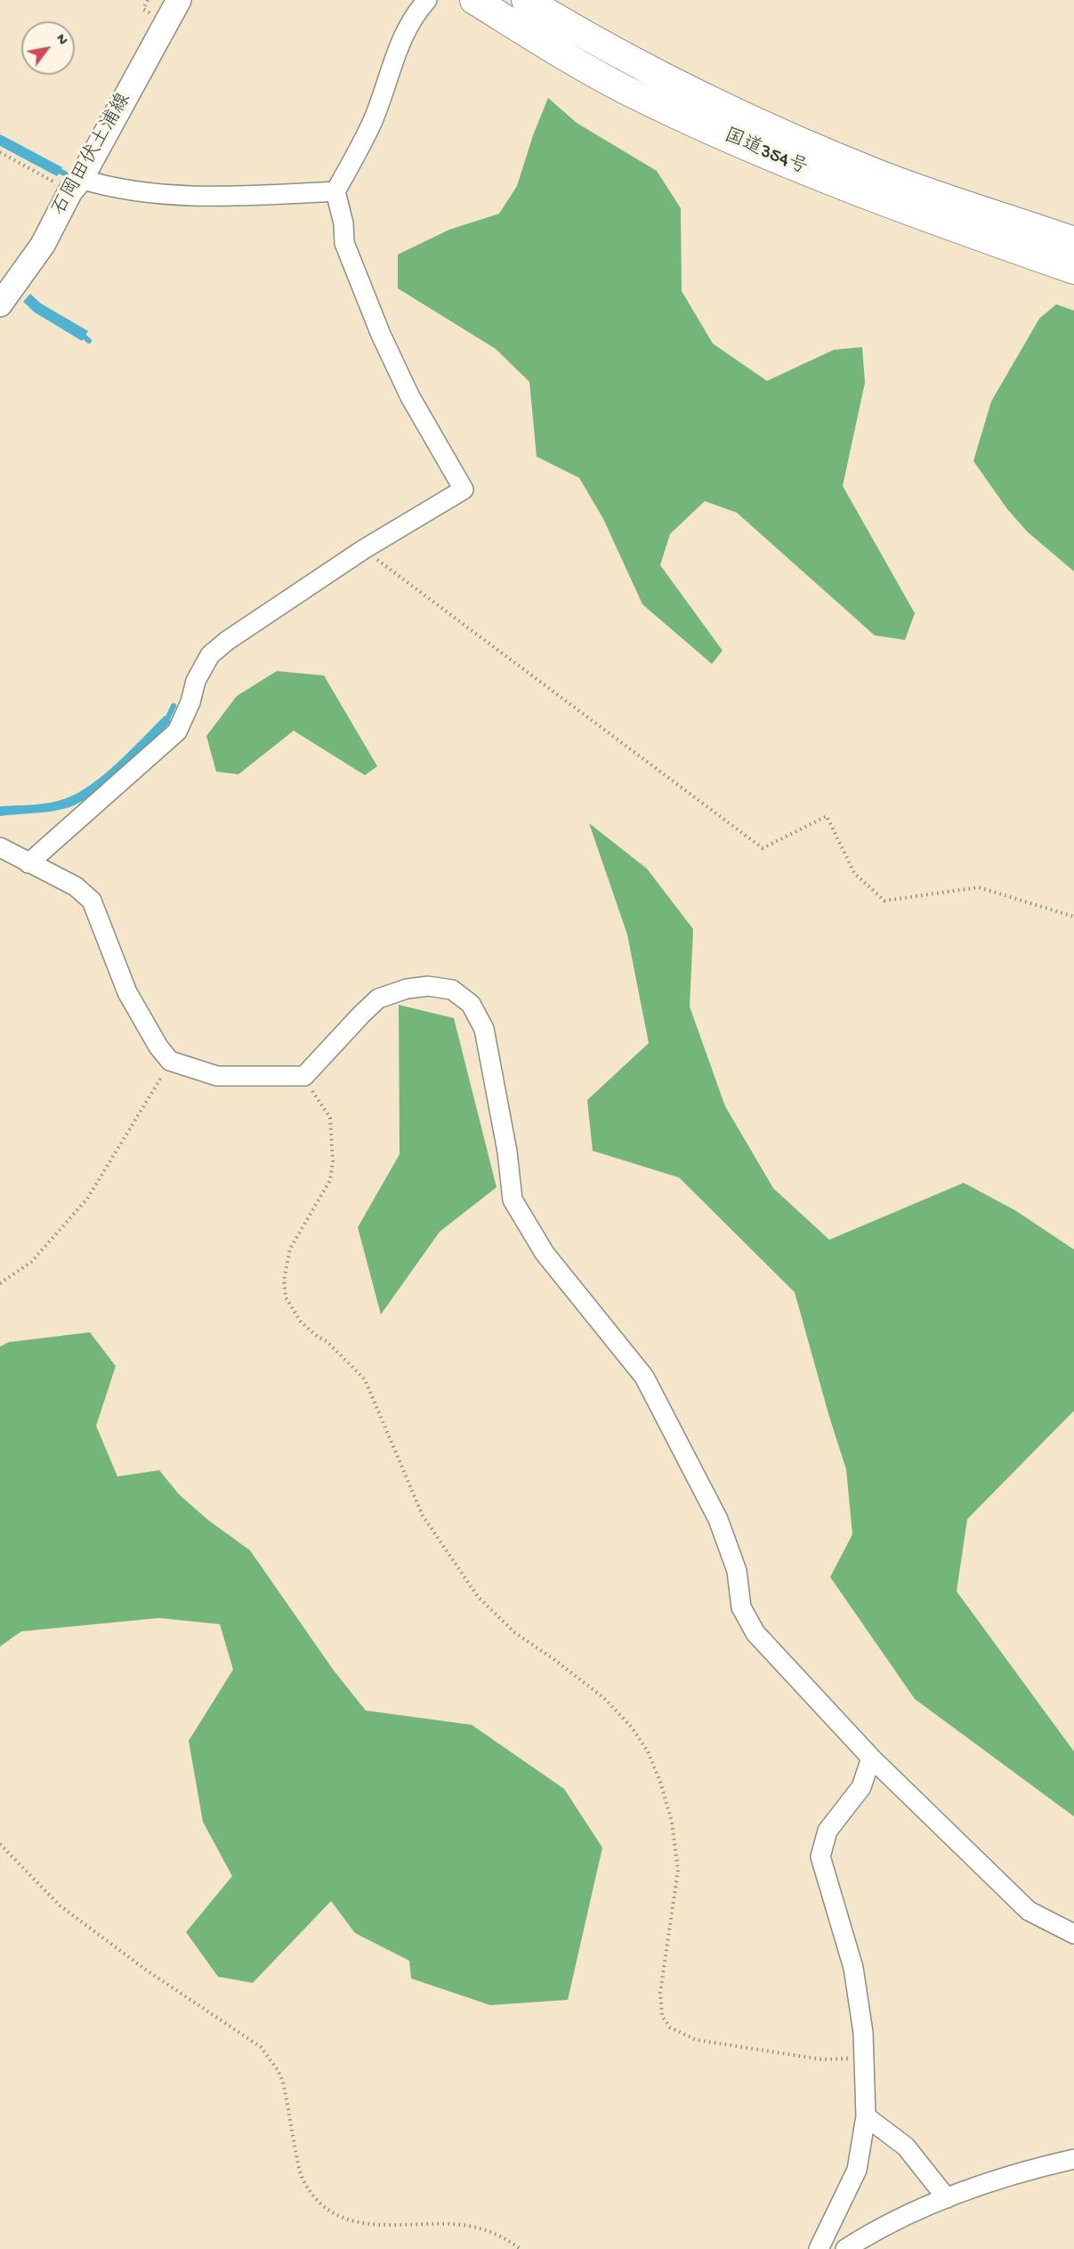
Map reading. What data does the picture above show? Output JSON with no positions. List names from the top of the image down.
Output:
{
  "streets": {
    "highway": ["国道354号"],
    "main road": ["石岡田伏土浦線"]
  },
  "north": "top right"
}
